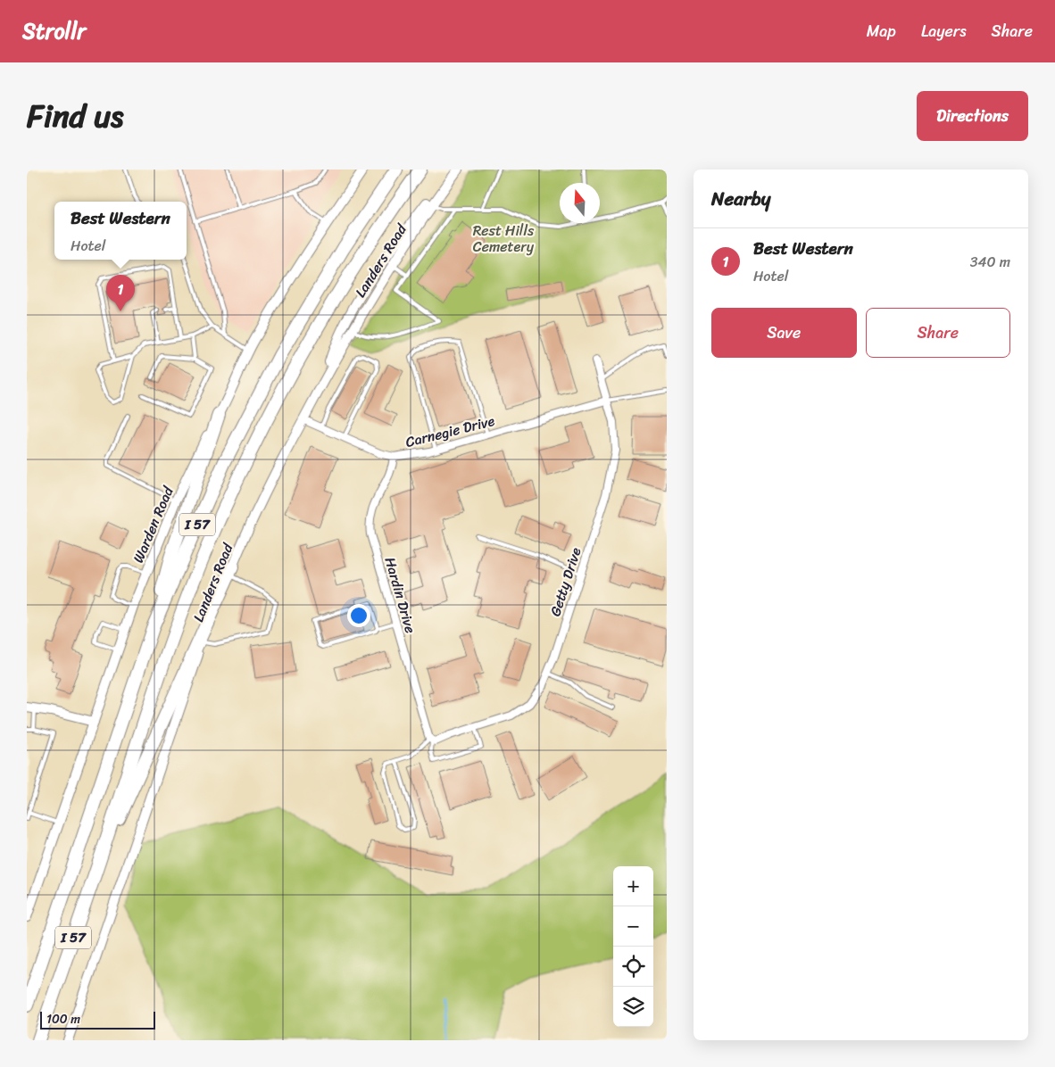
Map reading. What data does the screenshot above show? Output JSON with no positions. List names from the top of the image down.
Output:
{
  "streets": {
    "highway": ["I 57"],
    "main road": ["Landers Road", "Warden Road"],
    "street": ["Carnegie Drive", "Getty Drive", "Hardin Drive"]
  },
  "crossings": [
    ["Landers Road", "Carnegie Drive"],
    ["Carnegie Drive", "Getty Drive"],
    ["Carnegie Drive", "Hardin Drive"],
    ["Getty Drive", "Hardin Drive"]
  ],
  "parks": ["Rest Hills Cemetery"],
  "scale_bar": "100 m",
  "north": "top",
  "page": {
    "header": "Strollr",
    "nav": ["Map", "Layers", "Share"],
    "title": "Find us",
    "buttons": [
      "Directions",
      ["Save", "Share"]
    ],
    "heading": "Nearby",
    "popup": ["Best Western", "Hotel"],
    "list": [
      {
        "mark": "1",
        "name": "Best Western",
        "note": "Hotel",
        "value": "340 m"
      }
    ],
    "pins": "1",
    "map_buttons": ["+", "−"],
    "scale": "100 m"
  }
}
